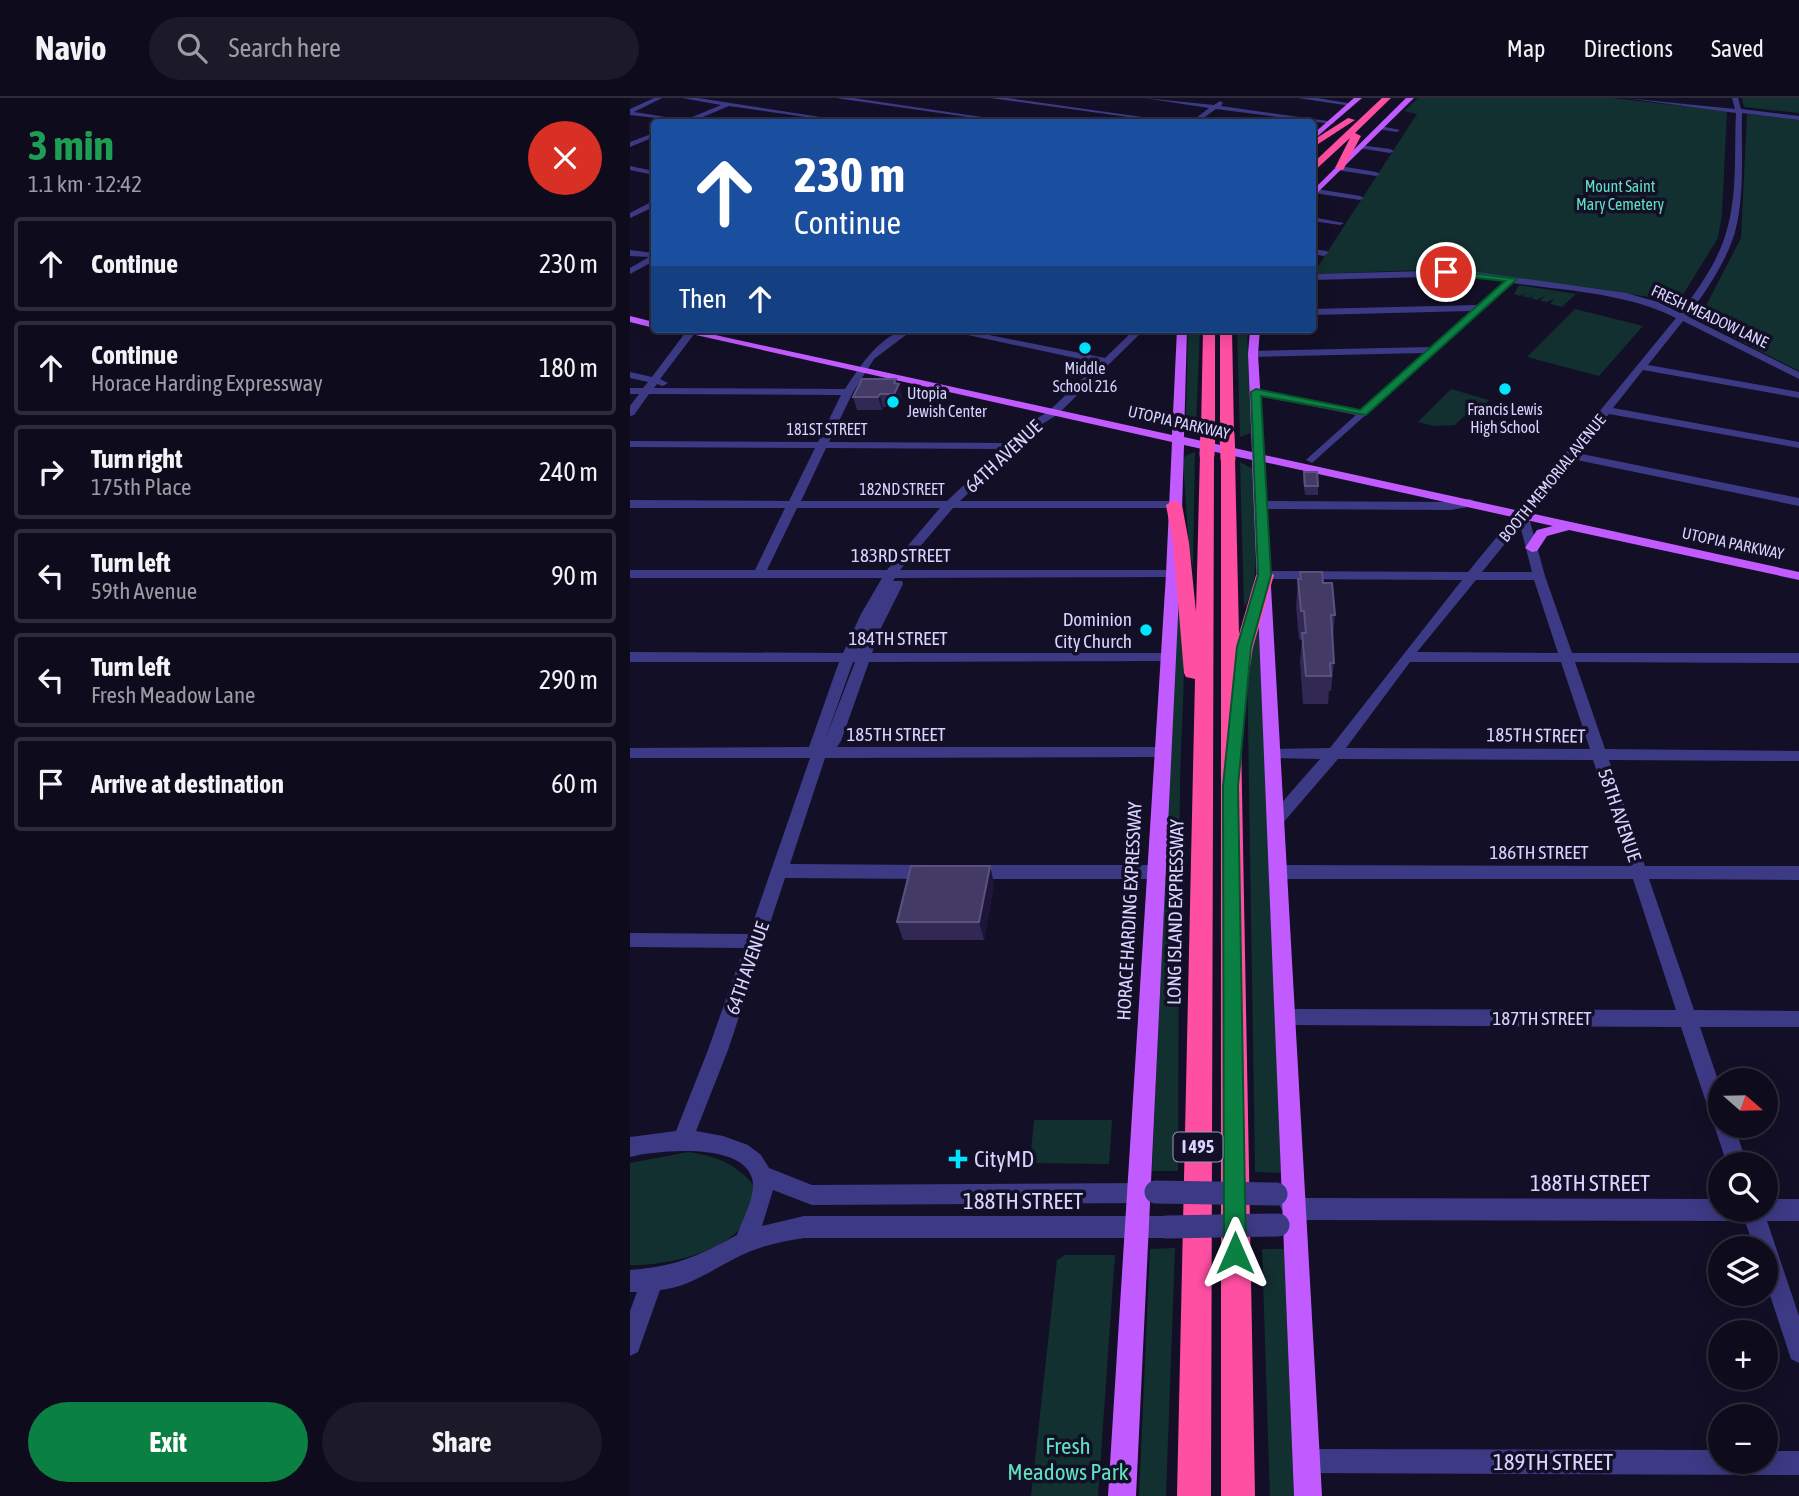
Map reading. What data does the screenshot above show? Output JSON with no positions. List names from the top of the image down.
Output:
{
  "streets": {
    "highway": ["LONG ISLAND EXPRESSWAY", "I 495"],
    "main road": ["UTOPIA PARKWAY", "HORACE HARDING EXPRESSWAY"],
    "street": [
      "FRESH MEADOW LANE",
      "181ST STREET",
      "64TH AVENUE",
      "BOOTH MEMORIAL AVENUE",
      "182ND STREET",
      "183RD STREET",
      "184TH STREET",
      "185TH STREET",
      "58TH AVENUE",
      "186TH STREET",
      "187TH STREET",
      "188TH STREET",
      "189TH STREET"
    ]
  },
  "crossings": [
    ["FRESH MEADOW LANE", "BOOTH MEMORIAL AVENUE"],
    ["UTOPIA PARKWAY", "64TH AVENUE"],
    ["UTOPIA PARKWAY", "BOOTH MEMORIAL AVENUE"],
    ["UTOPIA PARKWAY", "58TH AVENUE"],
    ["UTOPIA PARKWAY", "HORACE HARDING EXPRESSWAY"],
    ["181ST STREET", "64TH AVENUE"],
    ["64TH AVENUE", "182ND STREET"],
    ["64TH AVENUE", "183RD STREET"],
    ["64TH AVENUE", "184TH STREET"],
    ["64TH AVENUE", "185TH STREET"],
    ["BOOTH MEMORIAL AVENUE", "185TH STREET"],
    ["BOOTH MEMORIAL AVENUE", "58TH AVENUE"],
    ["182ND STREET", "HORACE HARDING EXPRESSWAY"],
    ["183RD STREET", "HORACE HARDING EXPRESSWAY"],
    ["184TH STREET", "HORACE HARDING EXPRESSWAY"],
    ["185TH STREET", "58TH AVENUE"],
    ["185TH STREET", "HORACE HARDING EXPRESSWAY"],
    ["58TH AVENUE", "186TH STREET"],
    ["58TH AVENUE", "187TH STREET"],
    ["HORACE HARDING EXPRESSWAY", "188TH STREET"]
  ],
  "parks": ["Mount Saint Mary Cemetery", "Fresh Meadows Park"],
  "places": {
    "other": [
      "Middle School 216",
      "Francis Lewis High School",
      "Utopia Jewish Center",
      "Dominion City Church"
    ],
    "health": ["CityMD"]
  },
  "north": "right",
  "page": {
    "header": "Navio",
    "search": "Search here",
    "nav": ["Map", "Directions", "Saved"],
    "heading": ["3 min", "1.1 km · 12:42"],
    "turn": ["230 m", "Continue"],
    "list": [
      {
        "name": "Continue",
        "value": "230 m"
      },
      {
        "name": "Continue",
        "note": "Horace Harding Expressway",
        "value": "180 m"
      },
      {
        "name": "Turn right",
        "note": "175th Place",
        "value": "240 m"
      },
      {
        "name": "Turn left",
        "note": "59th Avenue",
        "value": "90 m"
      },
      {
        "name": "Turn left",
        "note": "Fresh Meadow Lane",
        "value": "290 m"
      },
      {
        "name": "Arrive at destination",
        "value": "60 m"
      }
    ],
    "then": "Then",
    "map_buttons": ["+", "−"],
    "buttons": ["Exit", "Share"]
  }
}
